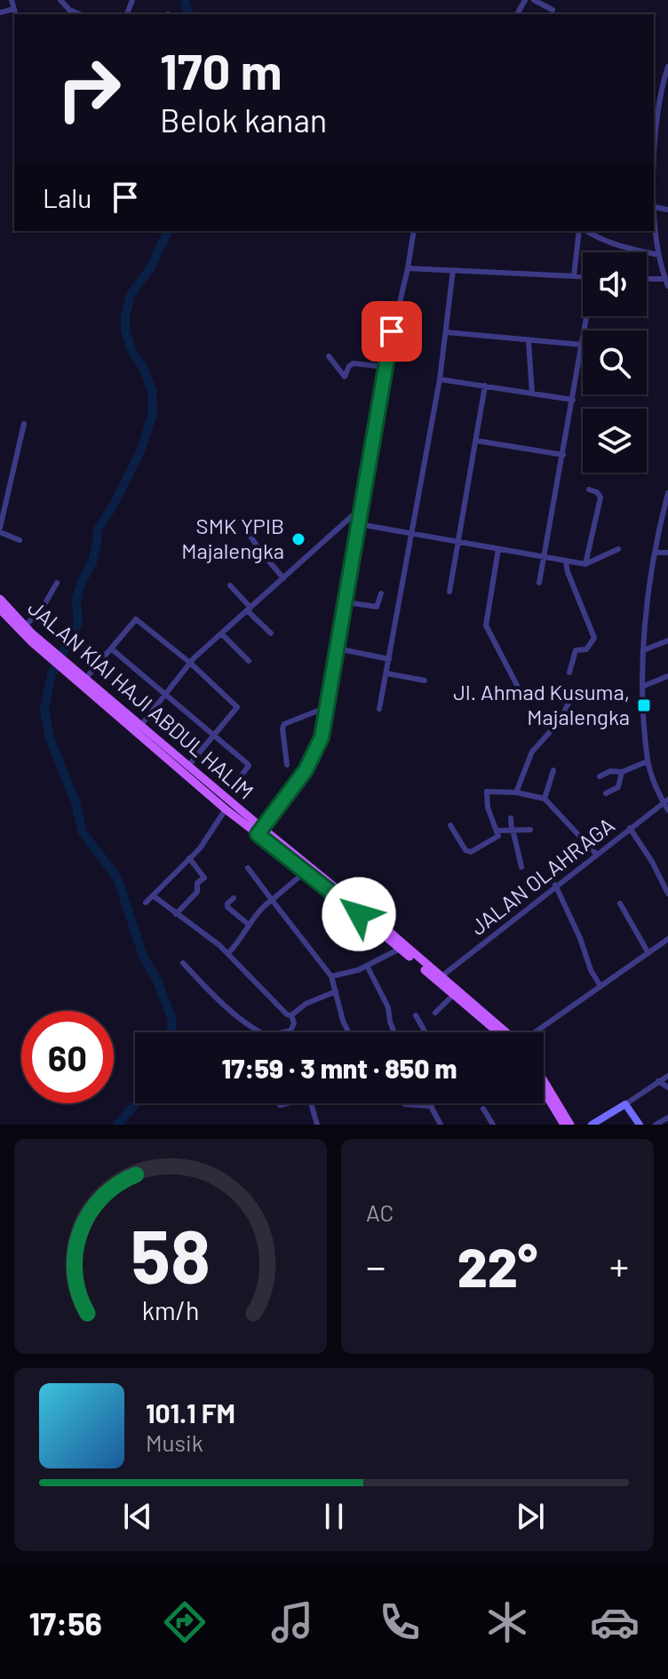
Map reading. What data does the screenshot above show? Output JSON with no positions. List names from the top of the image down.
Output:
{
  "streets": {
    "main road": ["JALAN KIAI HAJI ABDUL HALIM"],
    "street": ["JALAN OLAHRAGA"]
  },
  "crossings": [
    ["JALAN KIAI HAJI ABDUL HALIM", "JALAN OLAHRAGA"]
  ],
  "places": {
    "other": ["SMK YPIB Majalengka"],
    "transit": ["Jl. Ahmad Kusuma, Majalengka"]
  },
  "page": {
    "turn": ["170 m", "Belok kanan"],
    "then": "Lalu",
    "limit": "60",
    "trip": "17:59 · 3 mnt · 850 m",
    "tile": "AC",
    "heat": ["−", "22°", "+"],
    "song": ["101.1 FM", "Musik"],
    "tabs": "17:56",
    "gauge": ["58", "km/h"]
  }
}
